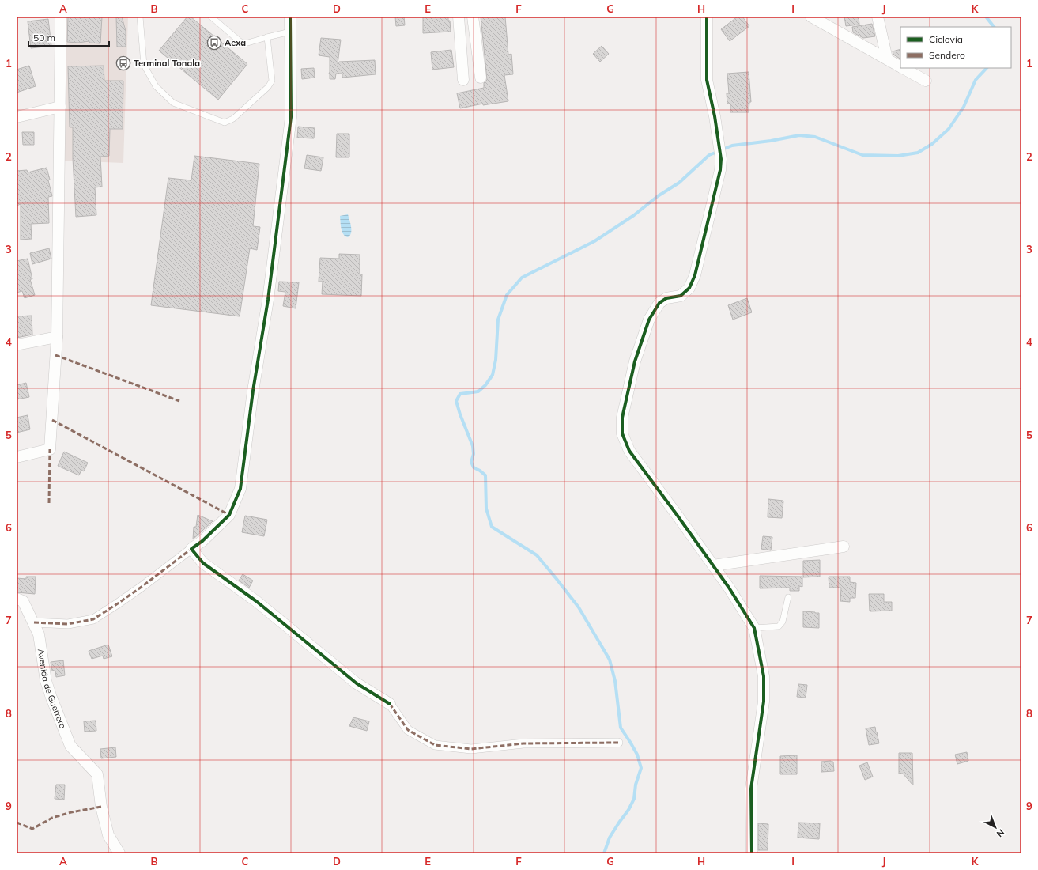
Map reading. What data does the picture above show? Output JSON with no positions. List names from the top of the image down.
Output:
{
  "streets": {
    "street": ["Avenida de Guerrero"]
  },
  "places": {
    "bus stop": ["Aexa", "Terminal Tonala"]
  },
  "legend": ["Ciclovía", "Sendero"],
  "scale_bar": "50 m",
  "north": "bottom right",
  "grid": {
    "columns": [
      "A",
      "B",
      "C",
      "D",
      "E",
      "F",
      "G",
      "H",
      "I",
      "J",
      "K"
    ],
    "rows": [
      "1",
      "2",
      "3",
      "4",
      "5",
      "6",
      "7",
      "8",
      "9"
    ]
  }
}
